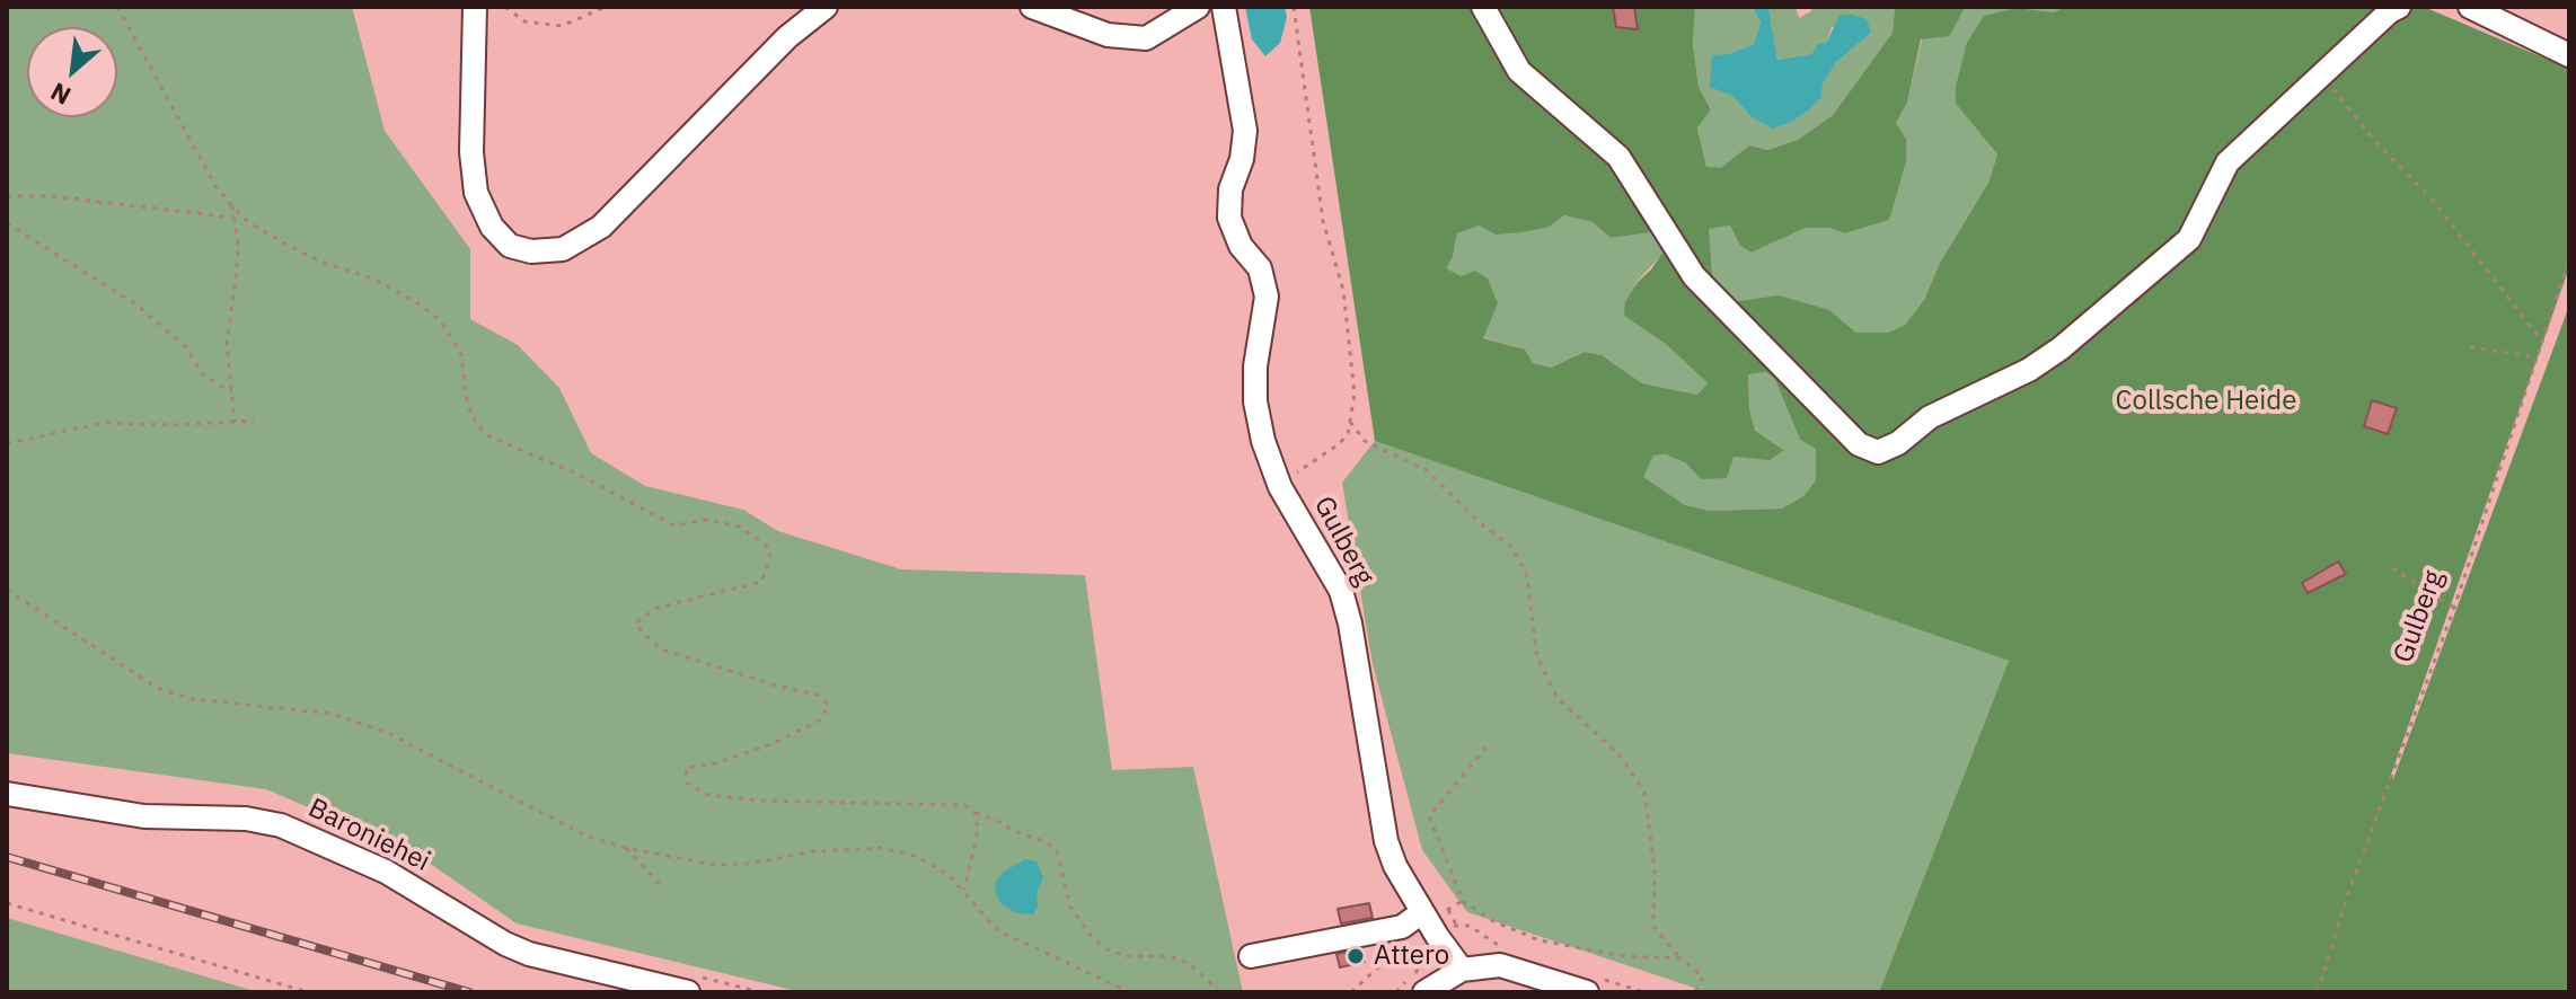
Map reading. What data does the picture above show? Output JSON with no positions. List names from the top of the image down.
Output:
{
  "streets": {
    "street": ["Gulberg", "Baroniehei"]
  },
  "parks": ["Collsche Heide"],
  "places": ["Attero"],
  "north": "bottom left"
}
